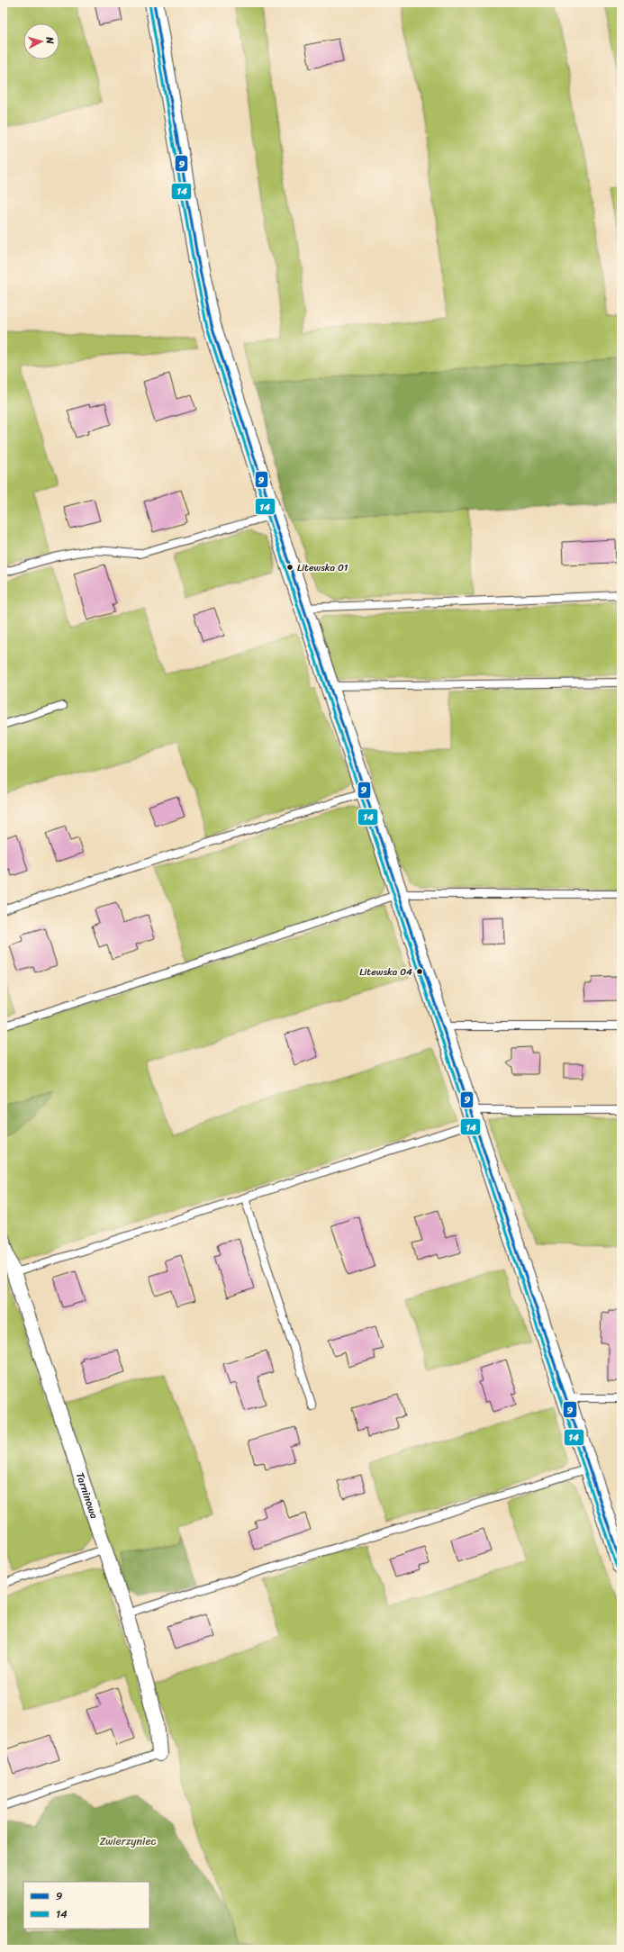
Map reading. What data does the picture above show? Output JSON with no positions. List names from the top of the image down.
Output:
{
  "streets": {
    "street": ["Tarninowa"]
  },
  "parks": ["Zwierzyniec"],
  "places": ["Litewska 01", "Litewska 04"],
  "lines": ["transit line 9", "transit line 14"],
  "legend": ["9", "14"],
  "north": "right"
}
